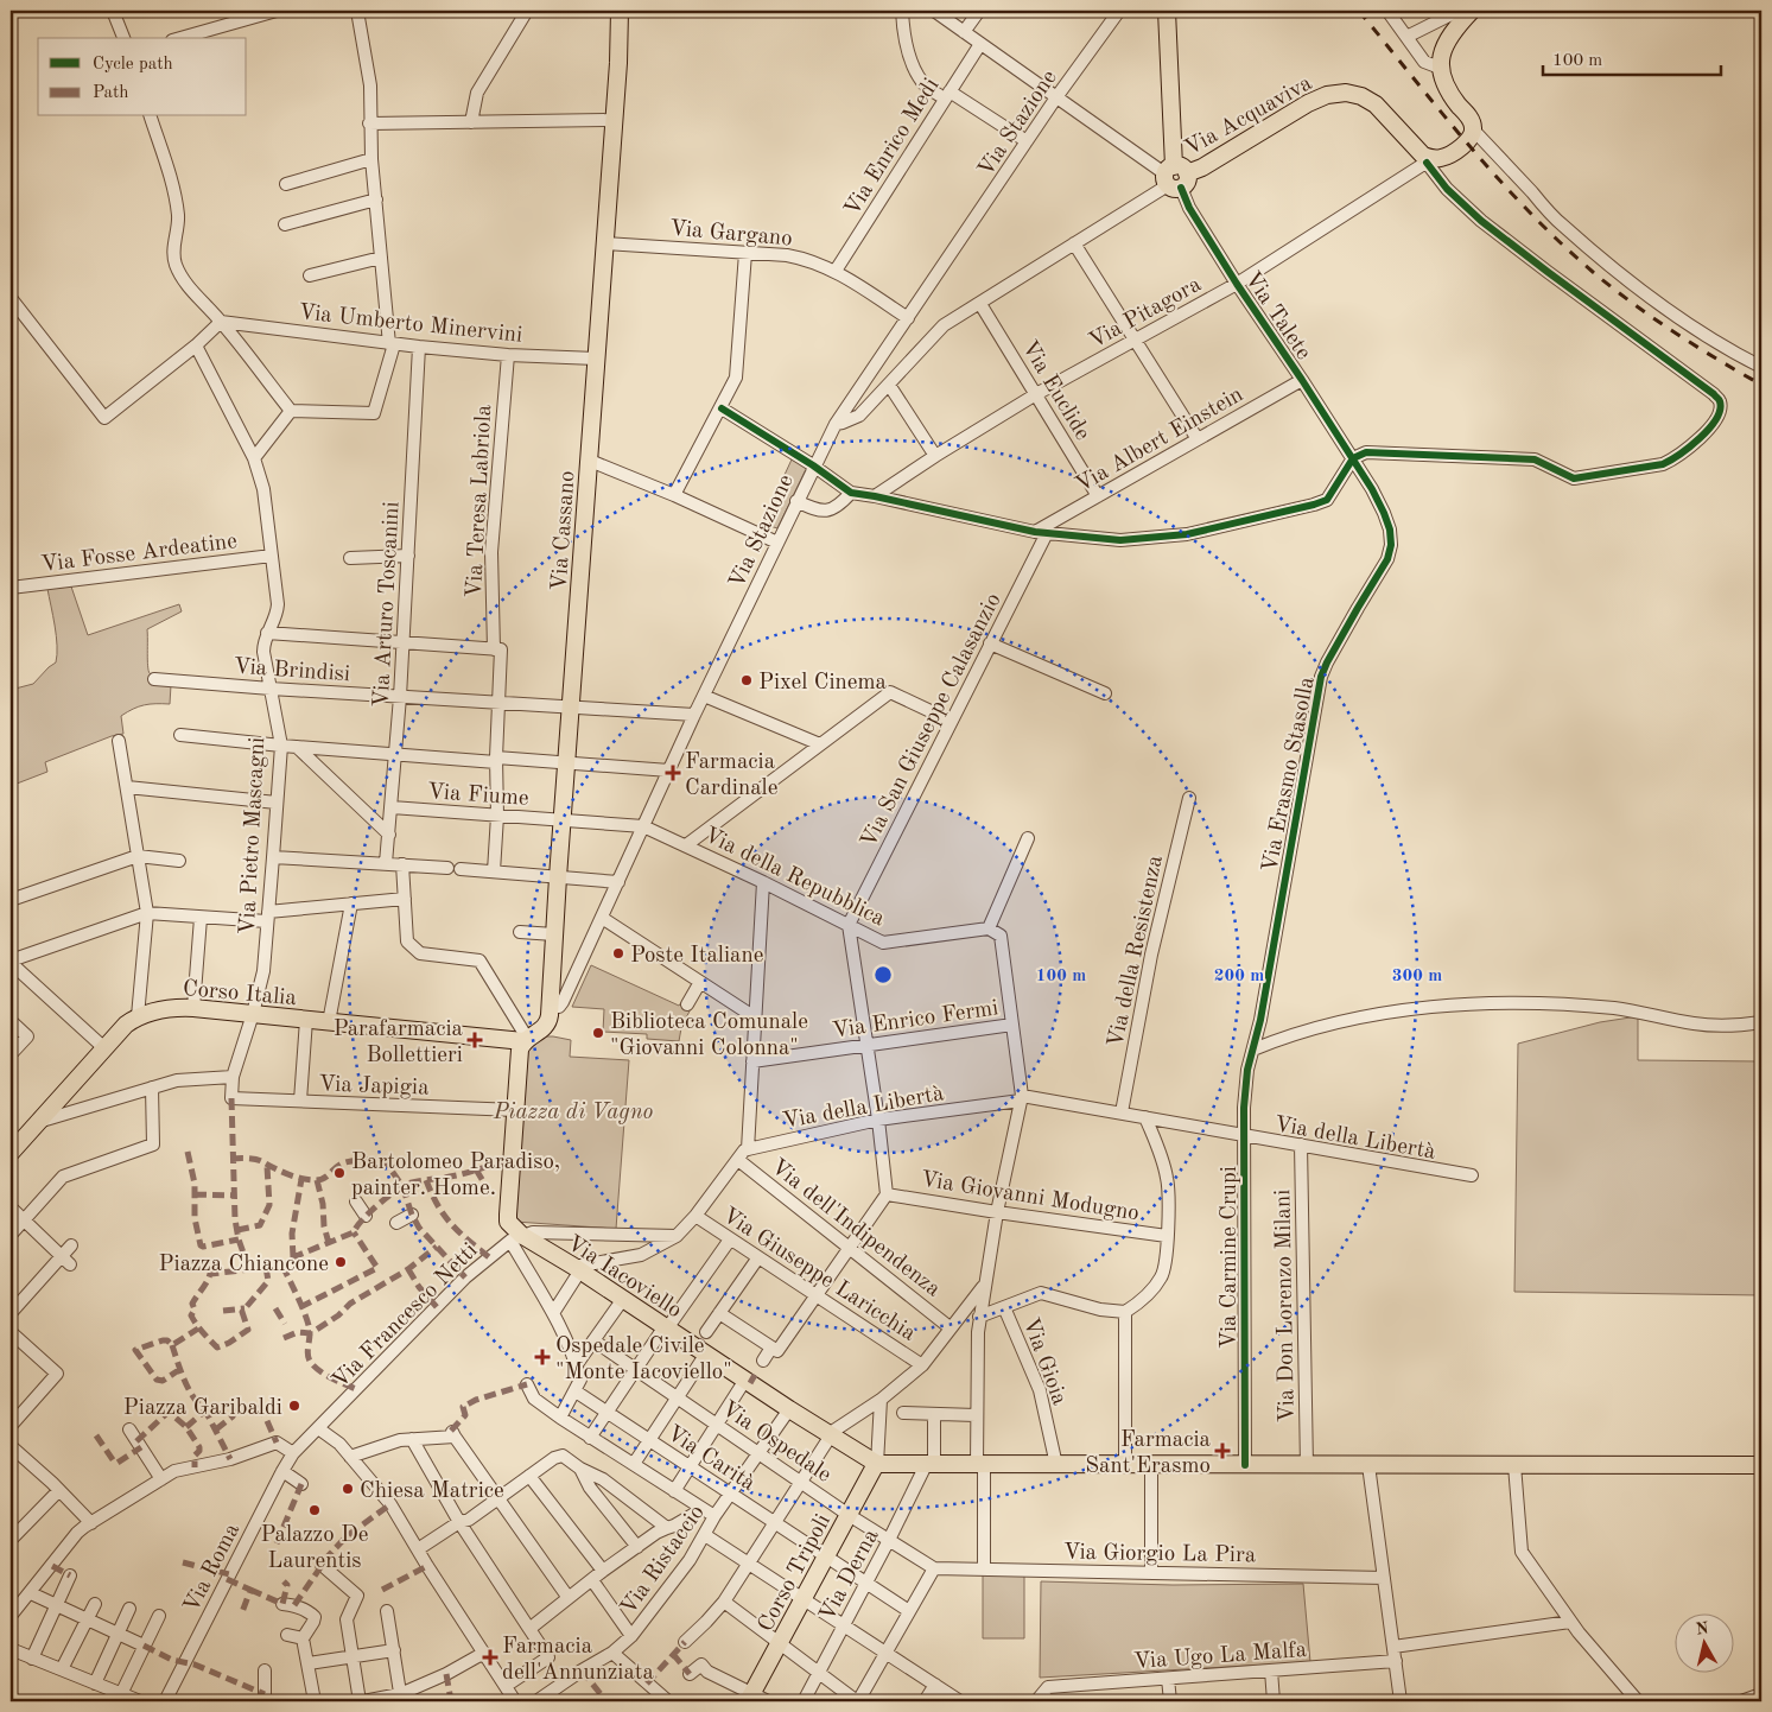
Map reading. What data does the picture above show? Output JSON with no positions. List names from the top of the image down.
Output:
{
  "streets": {
    "main road": [
      "Via Acquaviva",
      "Via Cassano",
      "Corso Italia",
      "Via Iacoviello",
      "Corso Tripoli"
    ],
    "street": [
      "Via Stazione",
      "Via Enrico Medi",
      "Via Gargano",
      "Via Pitagora",
      "Via Talete",
      "Via Umberto Minervini",
      "Via Euclide",
      "Via Albert Einstein",
      "Via Teresa Labriola",
      "Via Fosse Ardeatine",
      "Via Arturo Toscanini",
      "Via Brindisi",
      "Via San Giuseppe Calasanzio",
      "Via Erasmo Stasolla",
      "Via Fiume",
      "Via Pietro Mascagni",
      "Via della Repubblica",
      "Via della Resistenza",
      "Via Enrico Fermi",
      "Via Japigia",
      "Via della Libertà",
      "Via Giovanni Modugno",
      "Via dell'Indipendenza",
      "Via Carmine Crupi",
      "Via Giuseppe Laricchia",
      "Via Don Lorenzo Milani",
      "Via Francesco Netti",
      "Via Gioia",
      "Via Ospedale",
      "Via Carità",
      "Via Giorgio La Pira",
      "Via Ristaccio",
      "Via Roma",
      "Via Derna",
      "Via Ugo La Malfa"
    ]
  },
  "crossings": [
    ["Via Acquaviva", "Via Stazione"],
    ["Via Acquaviva", "Via Pitagora"],
    ["Via Acquaviva", "Via Talete"],
    ["Via Acquaviva", "Via Euclide"],
    ["Via Stazione", "Via Gargano"],
    ["Via Stazione", "Via Cassano"],
    ["Via Stazione", "Via Brindisi"],
    ["Via Stazione", "Via Fiume"],
    ["Via Stazione", "Via della Repubblica"],
    ["Via Enrico Medi", "Via Gargano"],
    ["Via Gargano", "Via Cassano"],
    ["Via Pitagora", "Via Talete"],
    ["Via Pitagora", "Via Euclide"],
    ["Via Talete", "Via Albert Einstein"],
    ["Via Talete", "Via Erasmo Stasolla"],
    ["Via Umberto Minervini", "Via Teresa Labriola"],
    ["Via Umberto Minervini", "Via Cassano"],
    ["Via Umberto Minervini", "Via Arturo Toscanini"],
    ["Via Euclide", "Via Albert Einstein"],
    ["Via Albert Einstein", "Via San Giuseppe Calasanzio"],
    ["Via Teresa Labriola", "Via Brindisi"],
    ["Via Teresa Labriola", "Via Fiume"],
    ["Via Cassano", "Via Brindisi"],
    ["Via Cassano", "Via Fiume"],
    ["Via Cassano", "Corso Italia"],
    ["Via Fosse Ardeatine", "Via Pietro Mascagni"],
    ["Via Arturo Toscanini", "Via Brindisi"],
    ["Via Arturo Toscanini", "Via Fiume"],
    ["Via Brindisi", "Via Pietro Mascagni"],
    ["Via San Giuseppe Calasanzio", "Via della Repubblica"],
    ["Via Erasmo Stasolla", "Via Carmine Crupi"],
    ["Via Fiume", "Via della Repubblica"],
    ["Via Pietro Mascagni", "Corso Italia"],
    ["Via Pietro Mascagni", "Via Japigia"],
    ["Via della Resistenza", "Via della Libertà"],
    ["Via Japigia", "Via Iacoviello"],
    ["Via della Libertà", "Via Carmine Crupi"],
    ["Via della Libertà", "Via Don Lorenzo Milani"],
    ["Via Iacoviello", "Via Francesco Netti"],
    ["Via Iacoviello", "Via Ristaccio"],
    ["Via Iacoviello", "Corso Tripoli"],
    ["Via Francesco Netti", "Via Roma"],
    ["Via Ospedale", "Via Giorgio La Pira"],
    ["Via Ospedale", "Via Ristaccio"],
    ["Via Ospedale", "Corso Tripoli"],
    ["Via Ospedale", "Via Derna"],
    ["Via Carità", "Via Ristaccio"],
    ["Via Carità", "Corso Tripoli"],
    ["Via Carità", "Via Derna"]
  ],
  "parks": ["Piazza di Vagno"],
  "places": {
    "other": [
      "Pixel Cinema",
      "Poste Italiane",
      "Biblioteca Comunale \"Giovanni Colonna\"",
      "Bartolomeo Paradiso, painter. Home.",
      "Piazza Chiancone",
      "Piazza Garibaldi",
      "Chiesa Matrice",
      "Palazzo De Laurentis"
    ],
    "health": [
      "Farmacia Cardinale",
      "Parafarmacia Bollettieri",
      "Ospedale Civile \"Monte Iacoviello\"",
      "Farmacia Sant'Erasmo",
      "Farmacia dell'Annunziata"
    ]
  },
  "legend": ["Cycle path", "Path"],
  "scale_bar": "100 m",
  "north": "top",
  "rings": ["100 m", "200 m", "300 m"]
}
